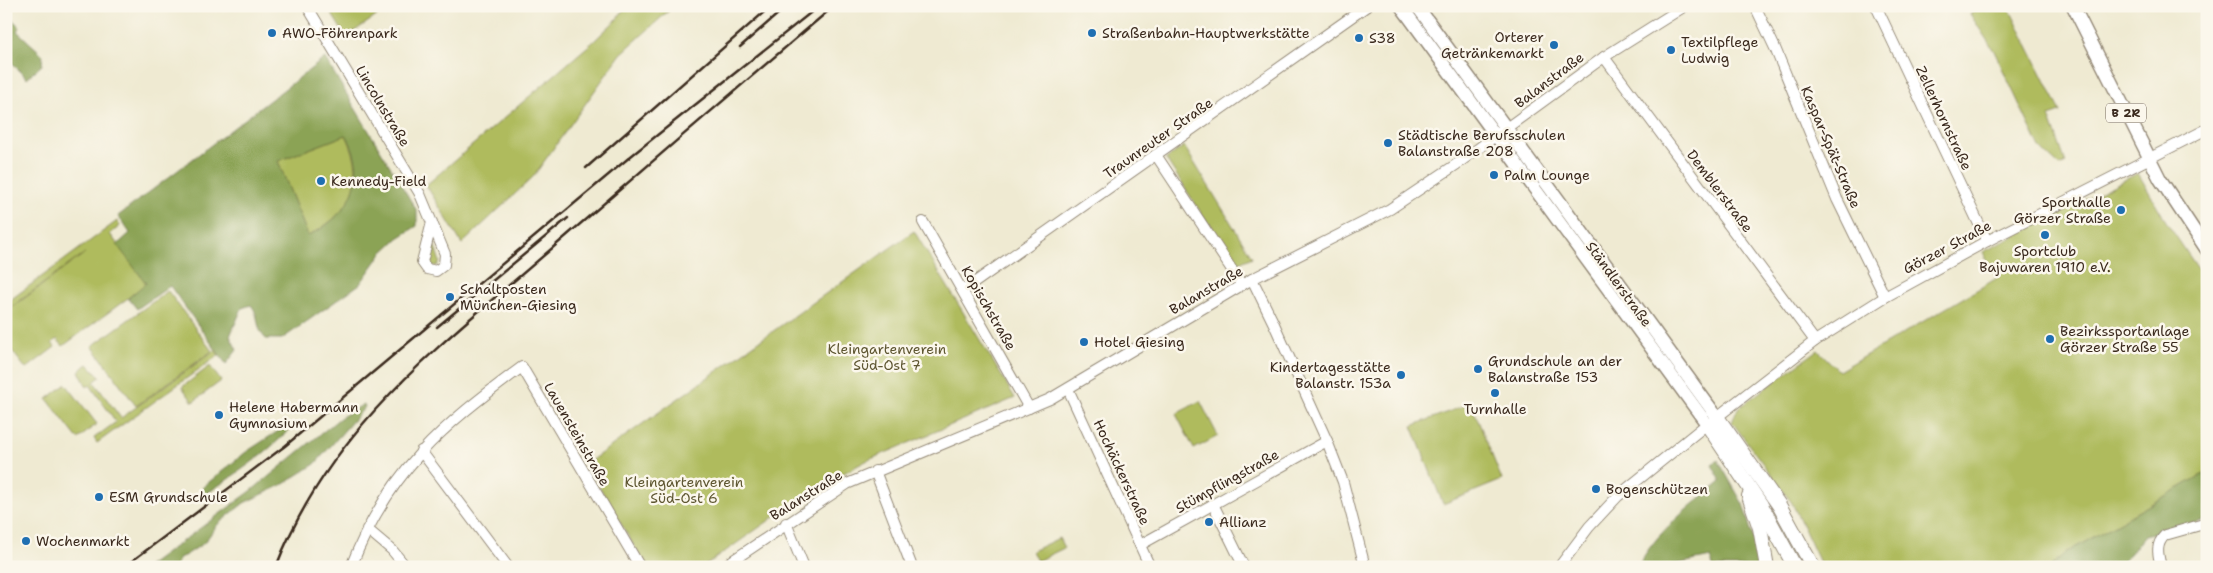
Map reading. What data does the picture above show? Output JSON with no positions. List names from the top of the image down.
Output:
{
  "streets": {
    "highway": ["Ständlerstraße"],
    "main road": ["B 2R"],
    "street": [
      "Balanstraße",
      "Lincolnstraße",
      "Zellerhornstraße",
      "Traunreuter Straße",
      "Kaspar-Spät-Straße",
      "Demblerstraße",
      "Görzer Straße",
      "Kopischstraße",
      "Lauensteinstraße",
      "Hochäckerstraße",
      "Stümpflingstraße"
    ]
  },
  "crossings": [
    ["Balanstraße", "Demblerstraße"],
    ["Balanstraße", "Ständlerstraße"],
    ["Balanstraße", "Kopischstraße"],
    ["Balanstraße", "Hochäckerstraße"],
    ["B 2R", "Görzer Straße"],
    ["Zellerhornstraße", "Görzer Straße"],
    ["Traunreuter Straße", "Kopischstraße"],
    ["Kaspar-Spät-Straße", "Görzer Straße"],
    ["Demblerstraße", "Görzer Straße"],
    ["Görzer Straße", "Ständlerstraße"],
    ["Hochäckerstraße", "Stümpflingstraße"]
  ],
  "parks": ["Kleingartenverein Süd-Ost 7", "Kleingartenverein Süd-Ost 6"],
  "places": [
    "AWO-Föhrenpark",
    "Straßenbahn-Hauptwerkstätte",
    "S38",
    "Orterer Getränkemarkt",
    "Textilpflege Ludwig",
    "Städtische Berufsschulen Balanstraße 208",
    "Palm Lounge",
    "Kennedy-Field",
    "Sporthalle Görzer Straße",
    "Sportclub Bajuwaren 1910 e.V.",
    "Schaltposten München-Giesing",
    "Bezirkssportanlage Görzer Straße 55",
    "Hotel Giesing",
    "Grundschule an der Balanstraße 153",
    "Kindertagesstätte Balanstr. 153a",
    "Turnhalle",
    "Helene Habermann Gymnasium",
    "Bogenschützen",
    "ESM Grundschule",
    "Allianz",
    "Wochenmarkt"
  ]
}
